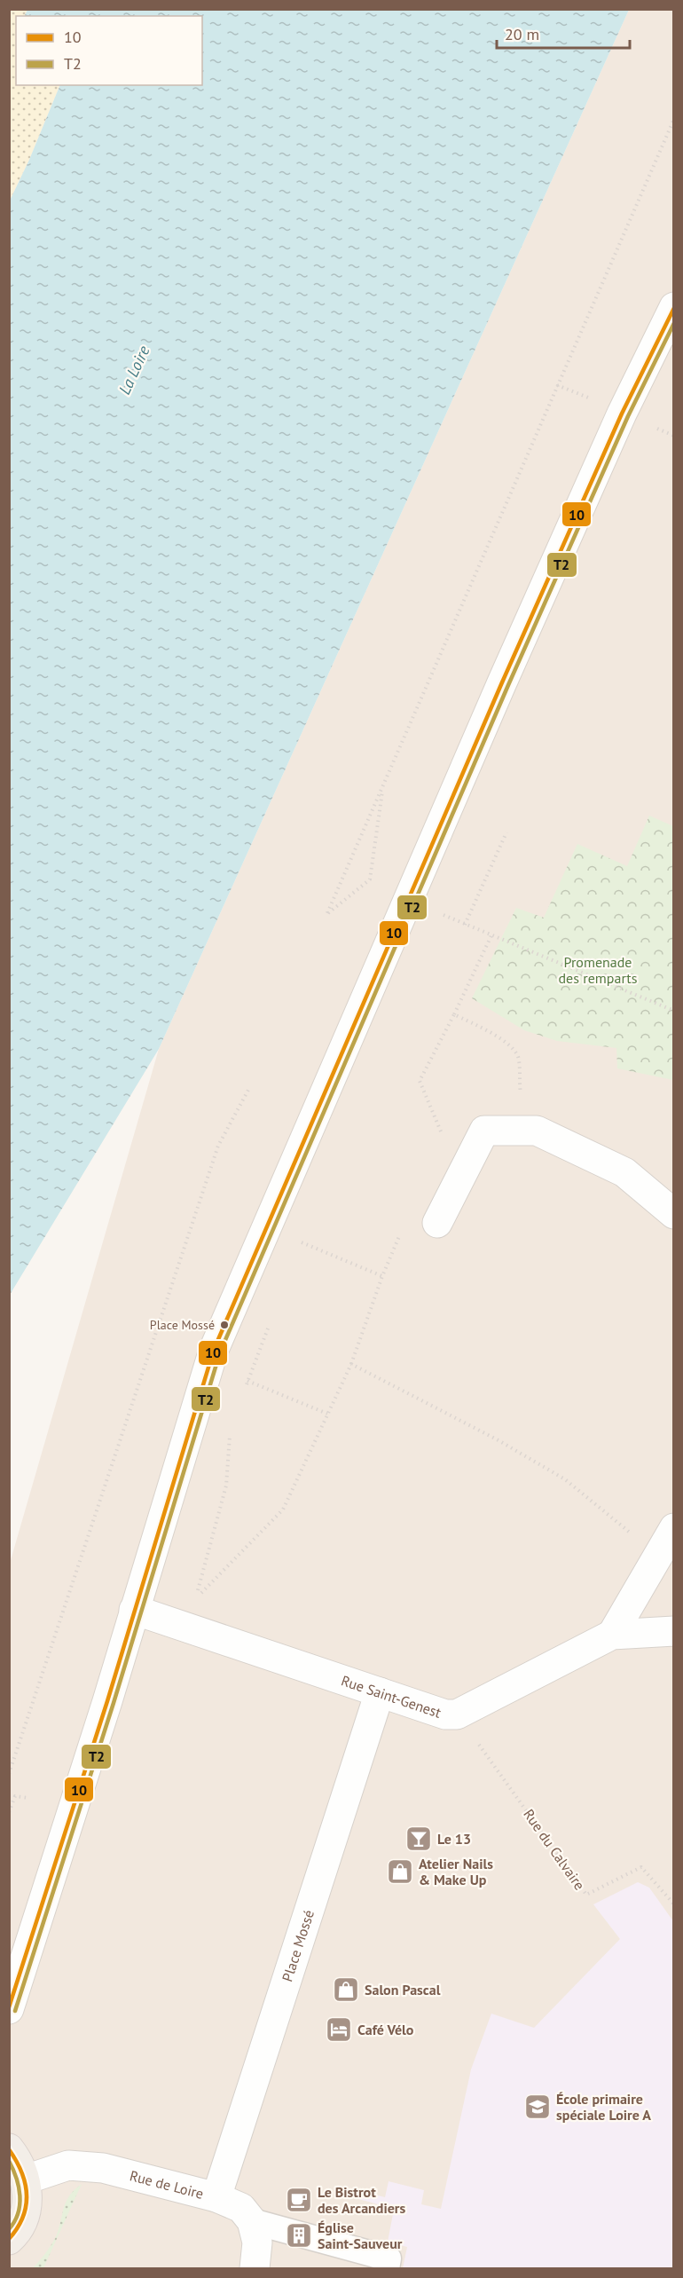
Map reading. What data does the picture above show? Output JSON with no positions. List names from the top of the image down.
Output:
{
  "streets": {
    "street": ["Rue Saint-Genest", "Place Mossé", "Rue de Loire"],
    "path": ["Rue du Calvaire"]
  },
  "crossings": [
    ["Rue Saint-Genest", "Rue du Calvaire"],
    ["Rue Saint-Genest", "Place Mossé"],
    ["Place Mossé", "Rue de Loire"]
  ],
  "water": ["La Loire"],
  "parks": ["Promenade des remparts"],
  "places": {
    "other": ["Place Mossé"],
    "bar": ["Le 13"],
    "shop": ["Atelier Nails & Make Up", "Salon Pascal"],
    "hotel": ["Café Vélo"],
    "school or university": ["École primaire spéciale Loire A"],
    "cafe": ["Le Bistrot des Arcandiers"],
    "building": ["Église Saint-Sauveur"]
  },
  "lines": ["transit line 10", "transit line T2"],
  "legend": ["10", "T2"],
  "scale_bar": "20 m"
}
